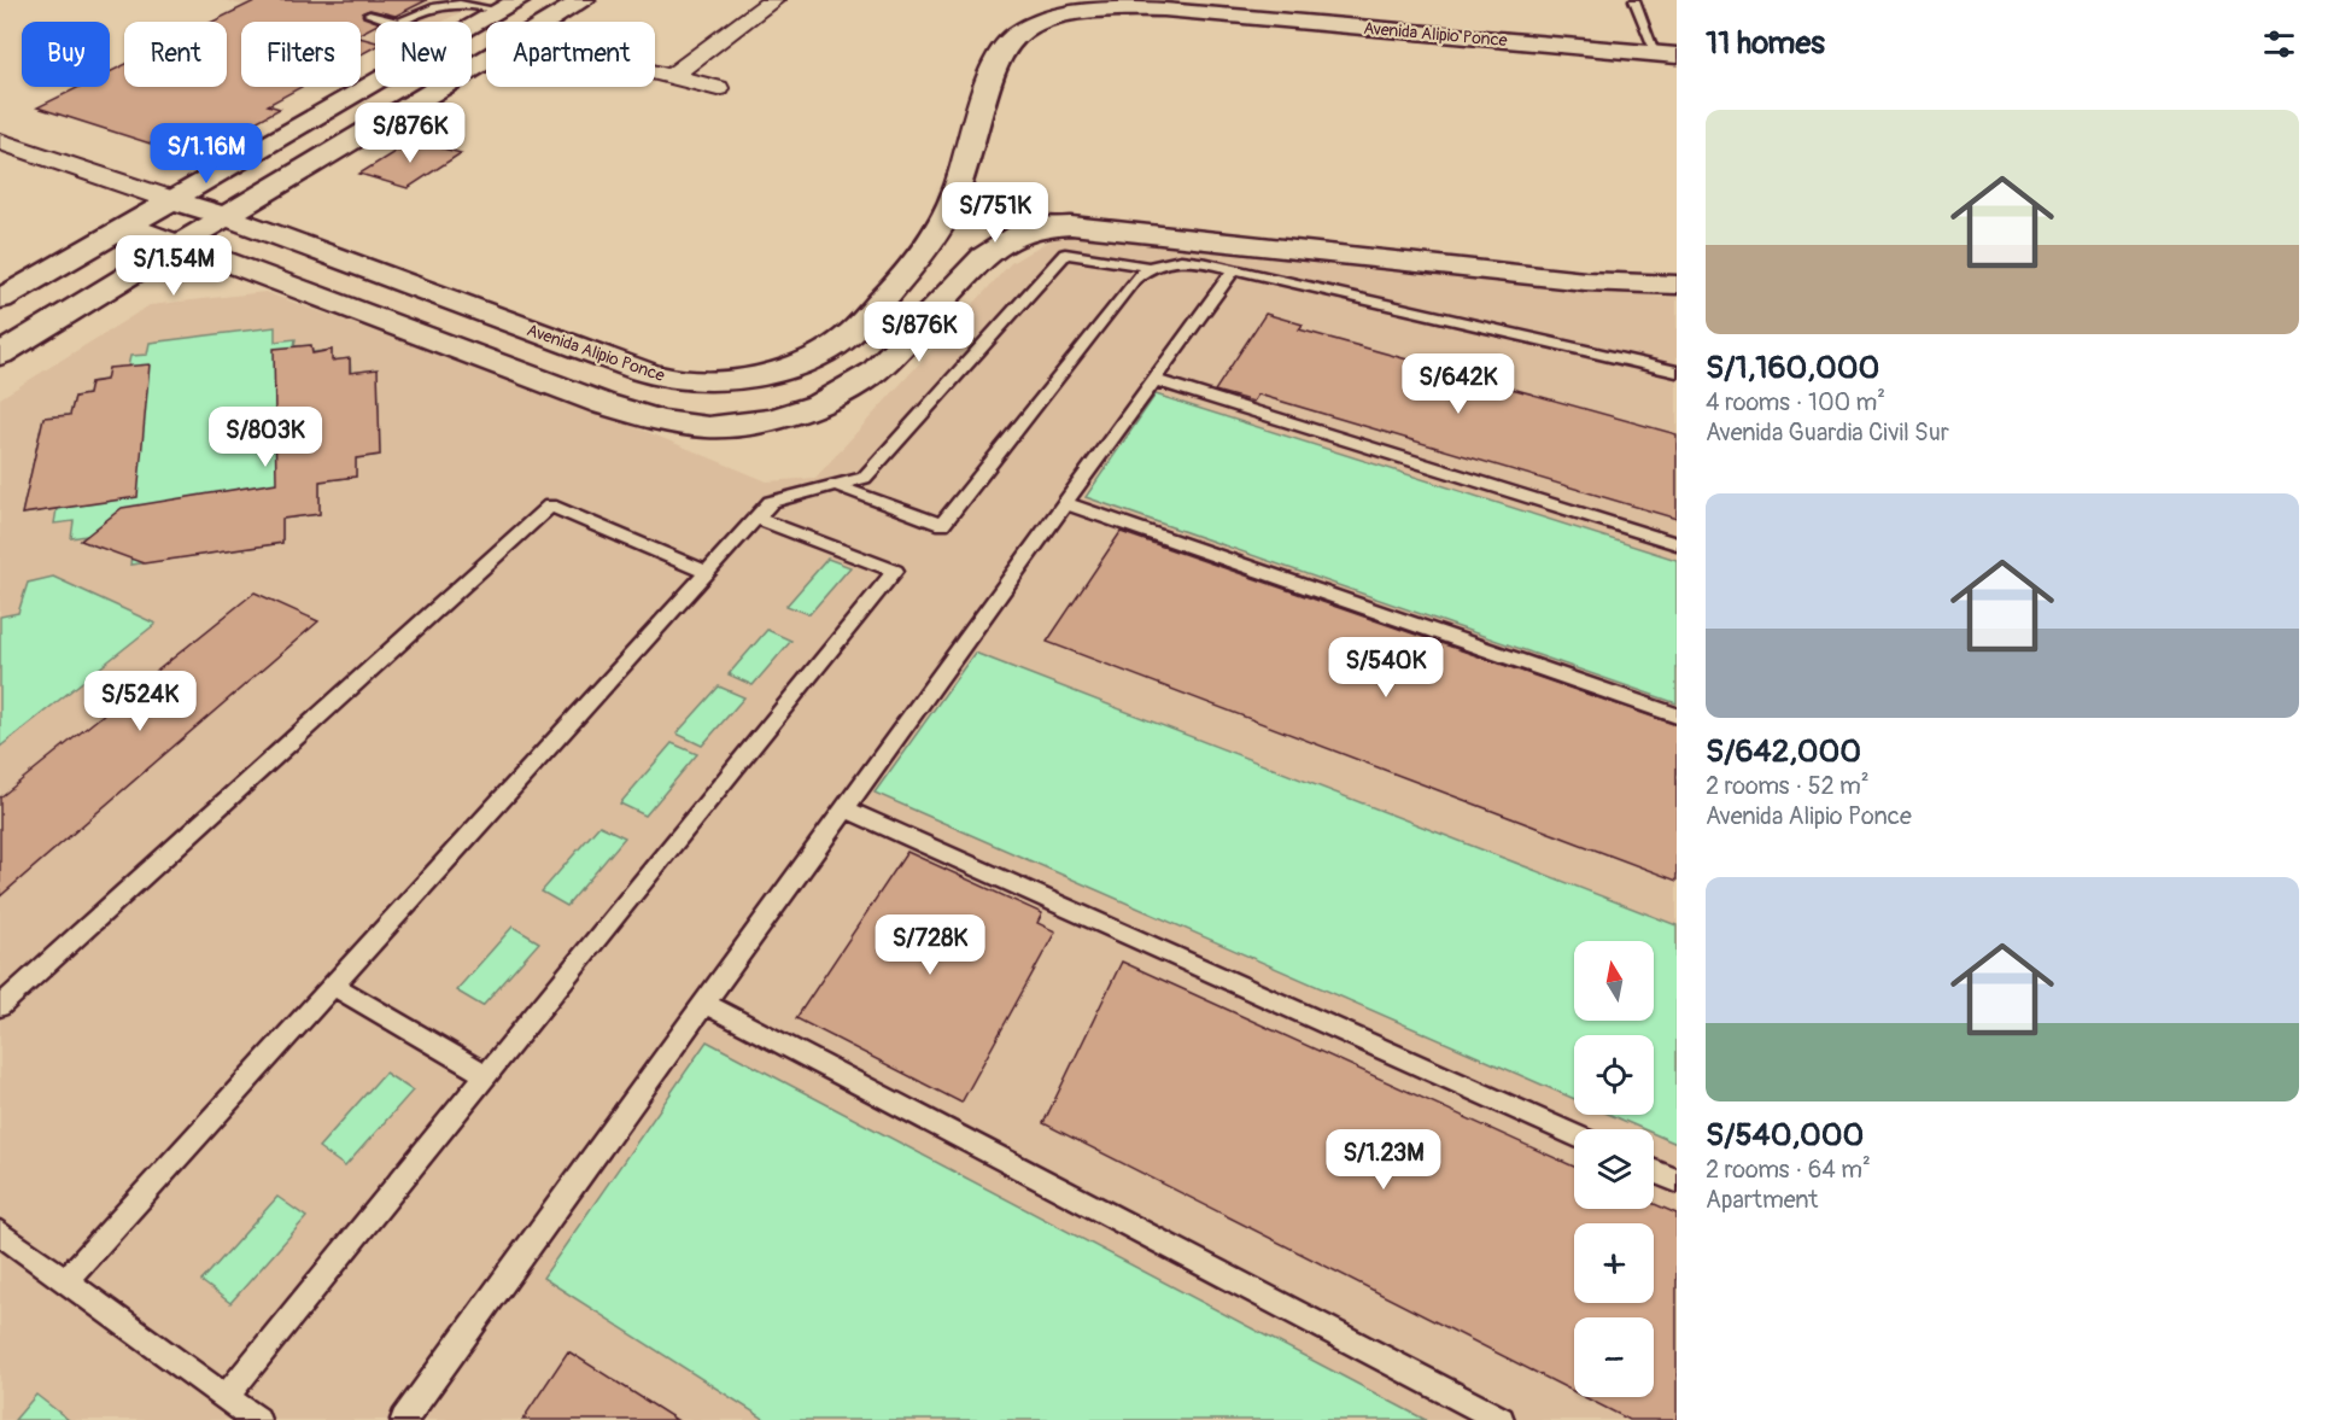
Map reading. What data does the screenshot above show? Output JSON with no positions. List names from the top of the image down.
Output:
{
  "streets": {
    "main road": ["Avenida Alipio Ponce"]
  },
  "north": "top",
  "page": {
    "heading": "11 homes",
    "chip": [
      "Buy",
      "Rent",
      "Filters",
      "New",
      "Apartment"
    ],
    "list": [
      {
        "name": "S/1,160,000",
        "note": "4 rooms · 100 m² · Avenida Guardia Civil Sur"
      },
      {
        "name": "S/642,000",
        "note": "2 rooms · 52 m² · Avenida Alipio Ponce"
      },
      {
        "name": "S/540,000",
        "note": "2 rooms · 64 m² · Apartment"
      }
    ],
    "price": [
      "S/876K",
      "S/1.16M",
      "S/751K",
      "S/1.54M",
      "S/876K",
      "S/642K",
      "S/803K",
      "S/540K",
      "S/524K",
      "S/728K",
      "S/1.23M"
    ],
    "map_buttons": ["+", "−"]
  }
}
